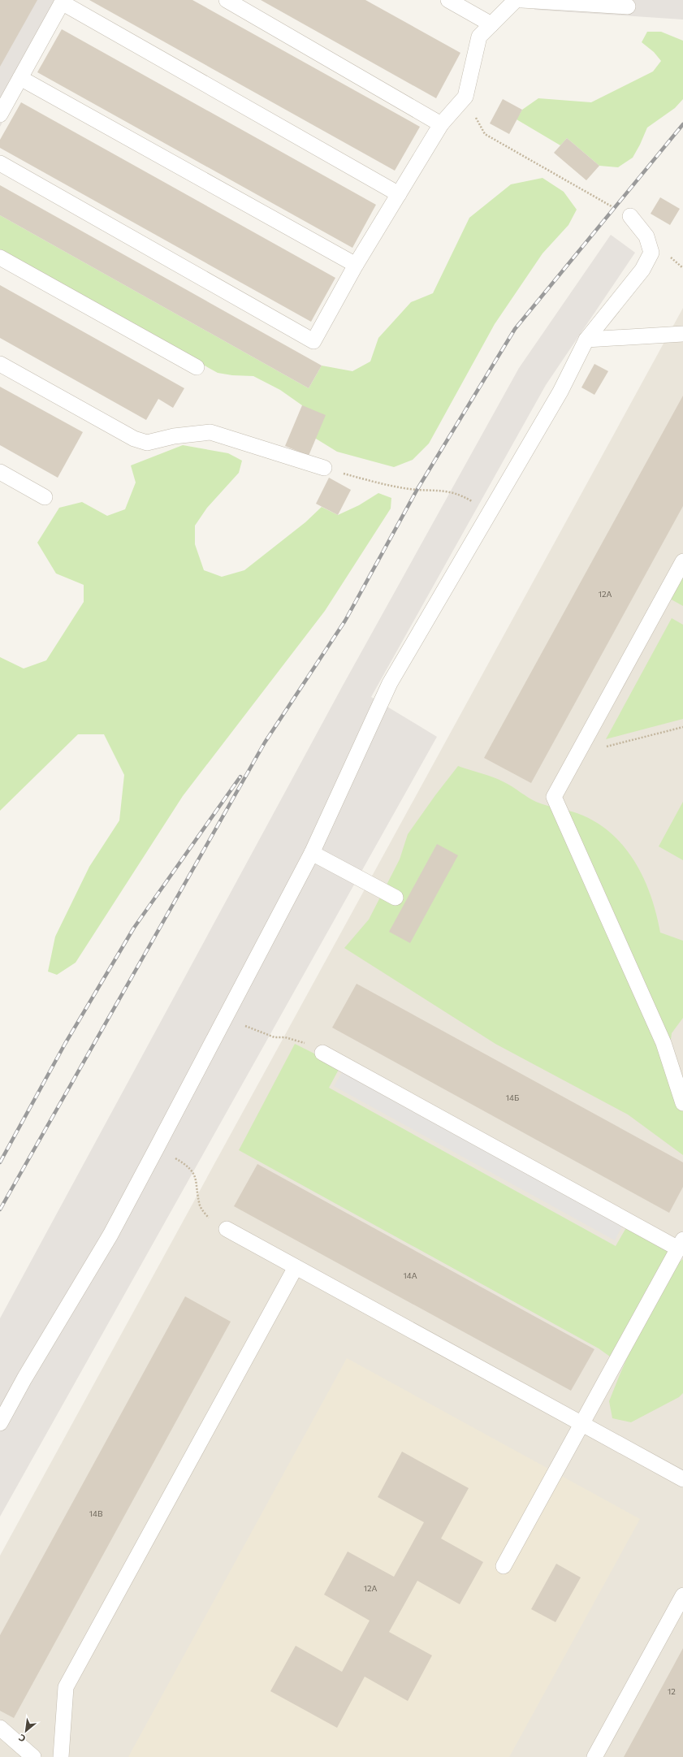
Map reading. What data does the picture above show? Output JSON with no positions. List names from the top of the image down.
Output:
{
  "house_numbers": [
    "12А",
    "14Б",
    "14А",
    "14В",
    "12А",
    "12"
  ],
  "north": "bottom left"
}
